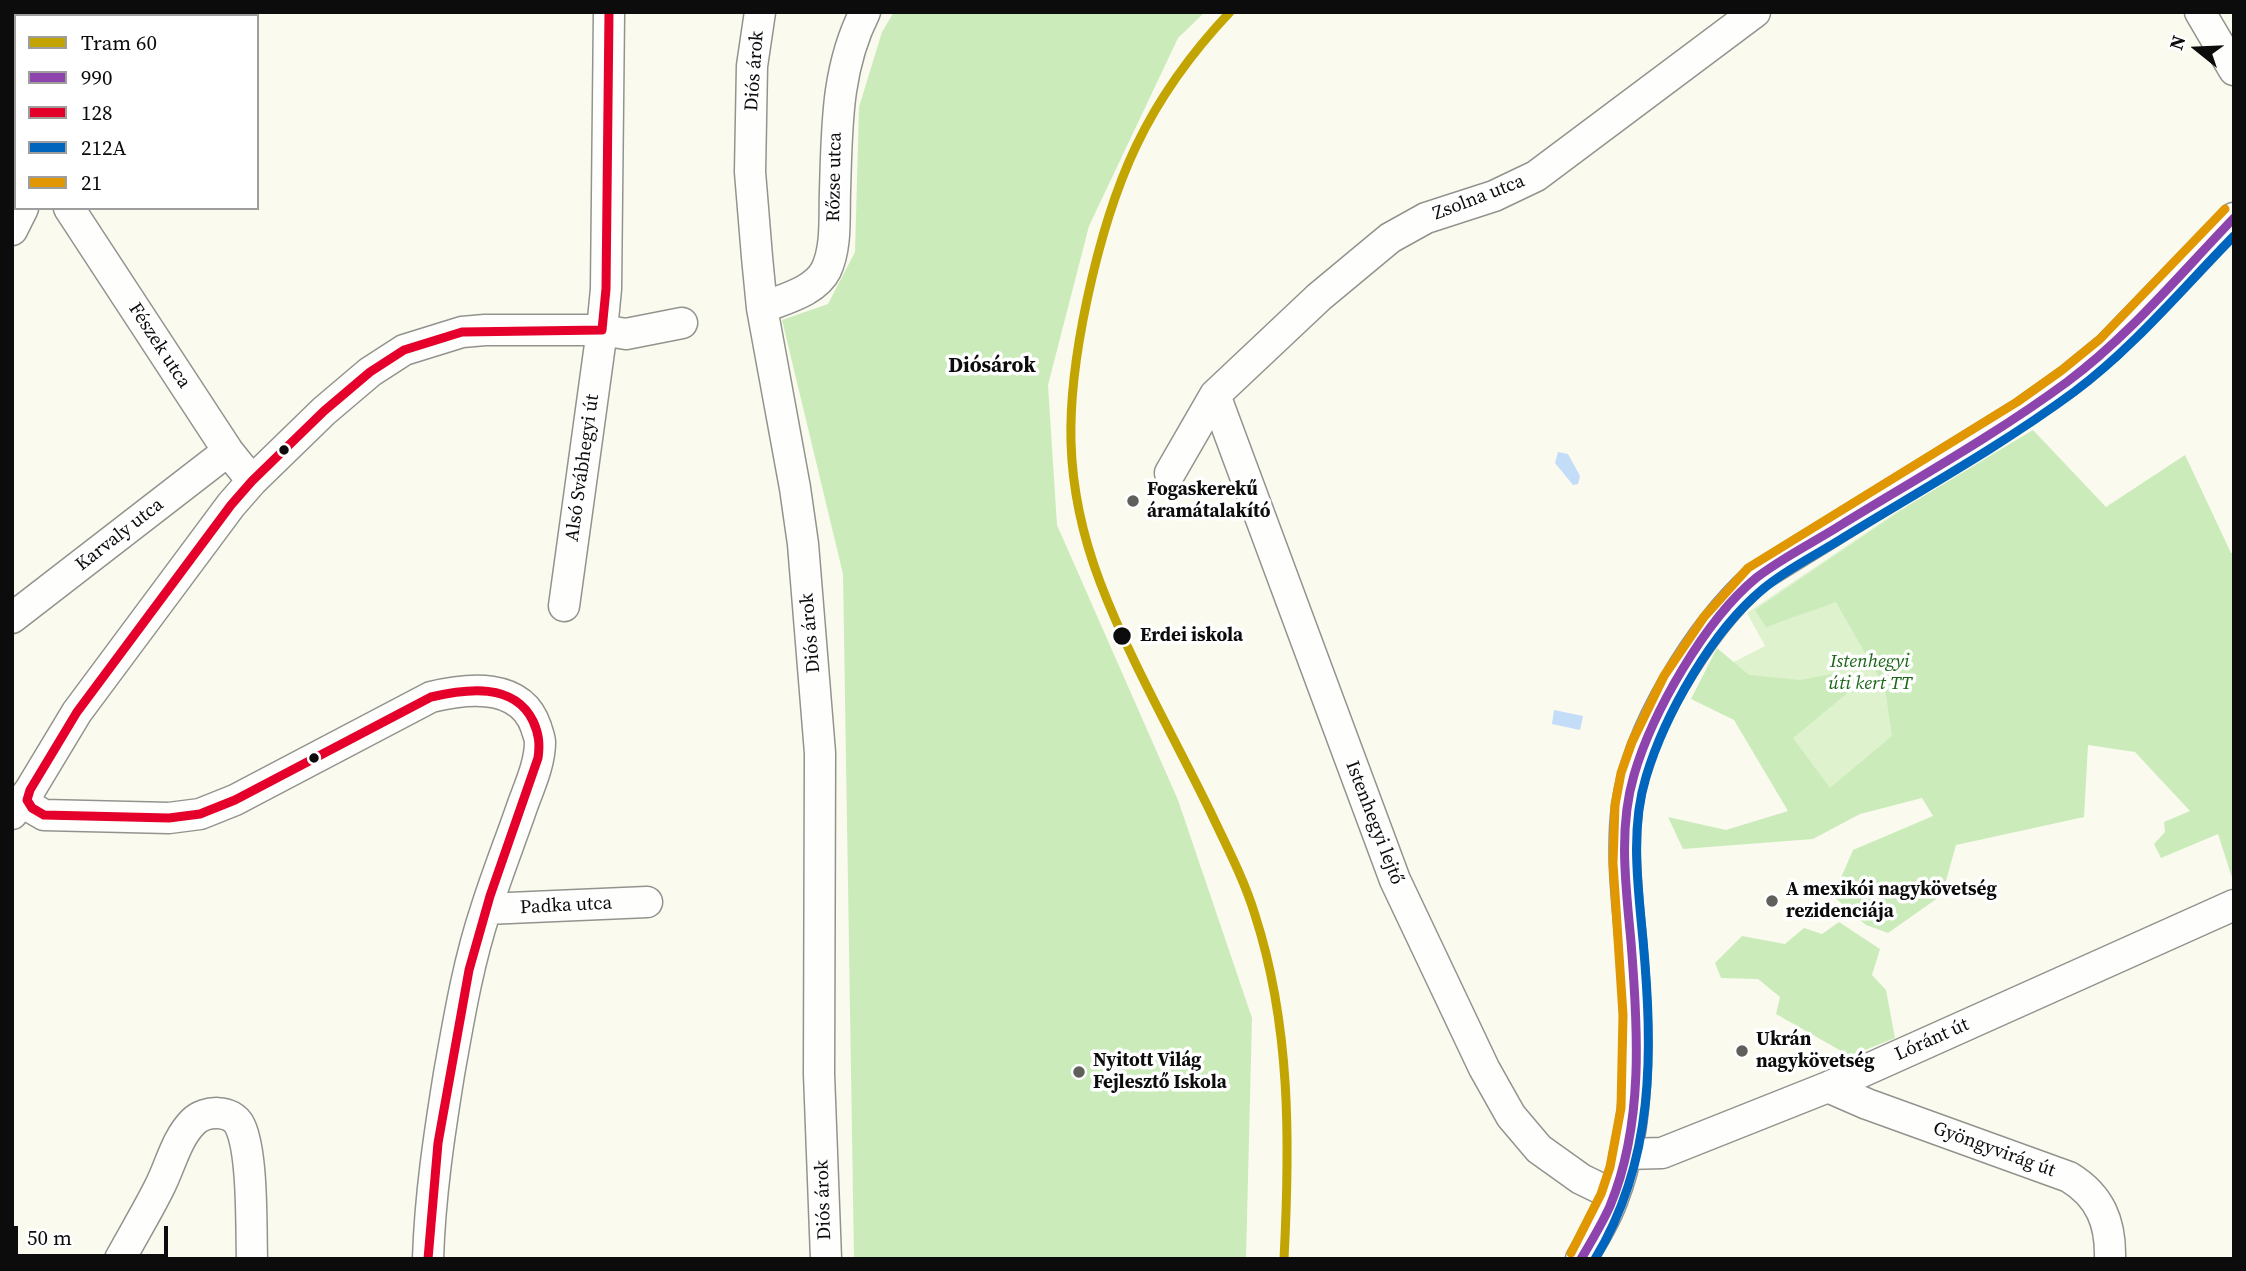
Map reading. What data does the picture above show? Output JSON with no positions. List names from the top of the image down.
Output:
{
  "streets": {
    "street": [
      "Diós árok",
      "Rőzse utca",
      "Zsolna utca",
      "Fészek utca",
      "Alsó Svábhegyi út",
      "Karvaly utca",
      "Istenhegyi lejtő",
      "Padka utca",
      "Lóránt út",
      "Gyöngyvirág út"
    ]
  },
  "crossings": [
    ["Diós árok", "Rőzse utca"],
    ["Zsolna utca", "Istenhegyi lejtő"],
    ["Fészek utca", "Karvaly utca"],
    ["Lóránt út", "Gyöngyvirág út"]
  ],
  "districts": ["Diósárok"],
  "parks": ["Istenhegyi úti kert TT"],
  "places": [
    "Fogaskerekű áramátalakító",
    "Erdei iskola",
    "A mexikói nagykövetség rezidenciája",
    "Ukrán nagykövetség",
    "Nyitott Világ Fejlesztő Iskola"
  ],
  "lines": [
    "tram line 60",
    "transit line 128",
    "transit line 21",
    "transit line 990",
    "transit line 212A"
  ],
  "legend": [
    "Tram 60",
    "990",
    "128",
    "212A",
    "21"
  ],
  "scale_bar": "50 m",
  "north": "left"
}
